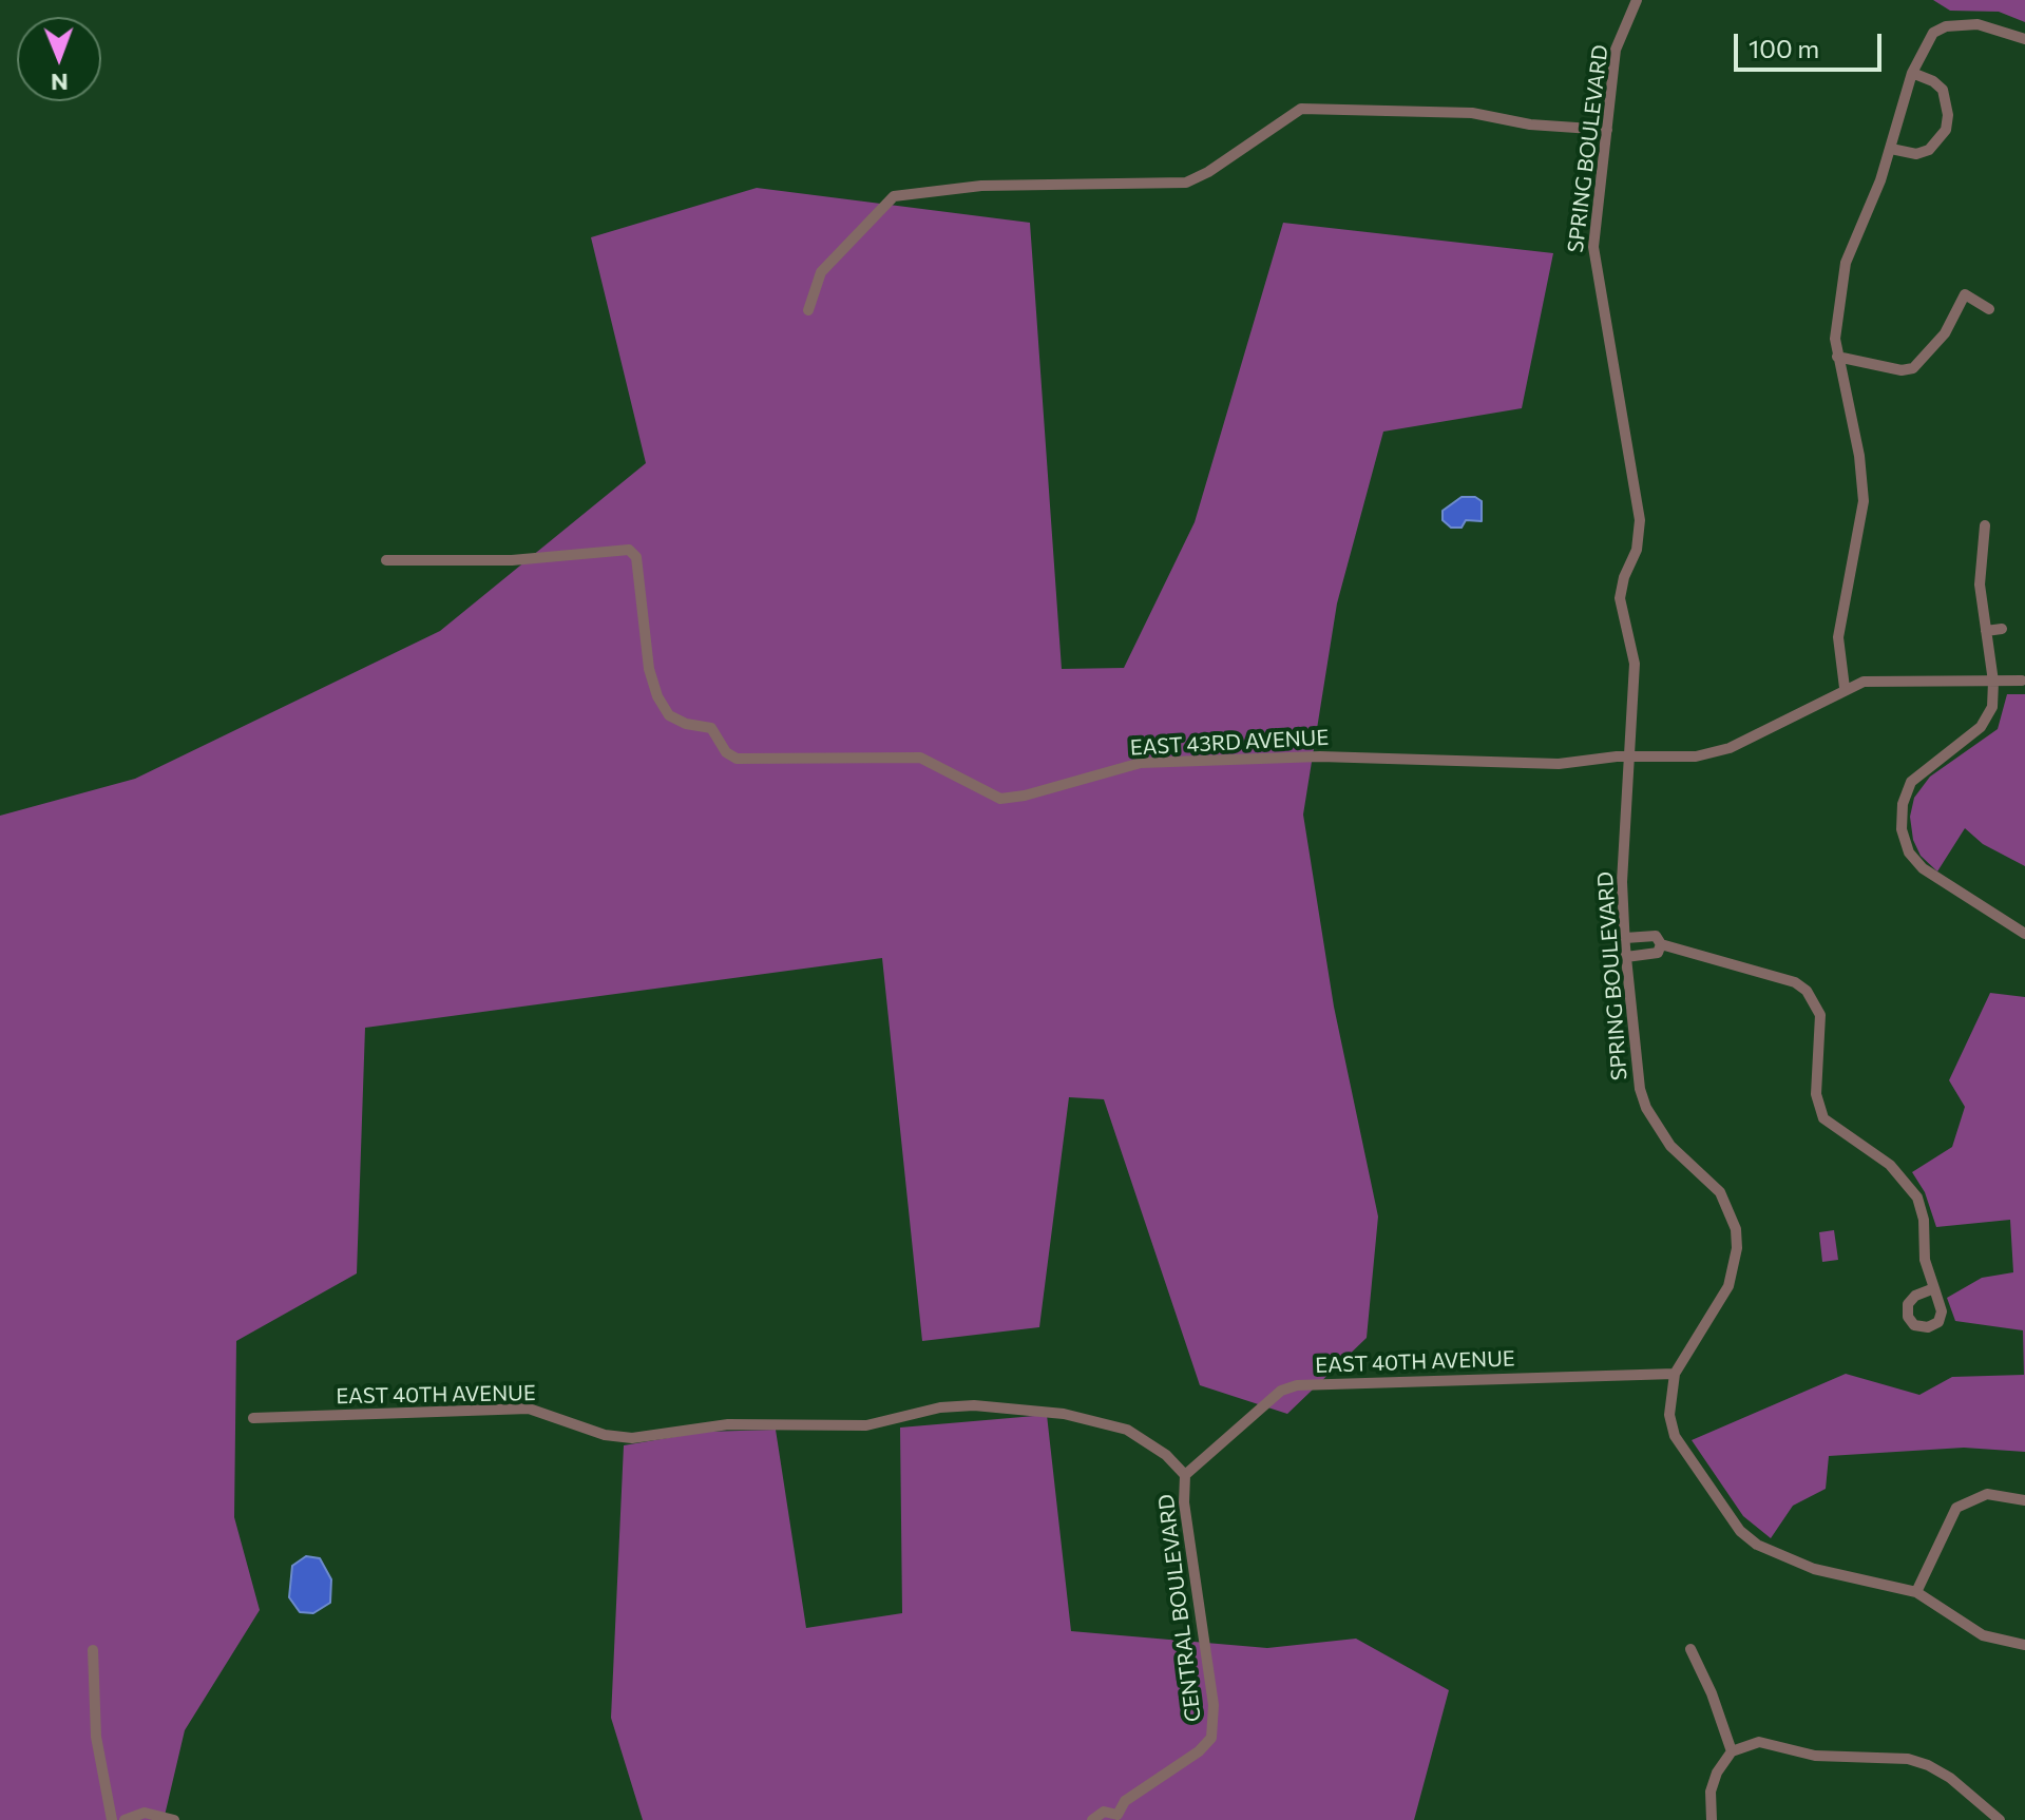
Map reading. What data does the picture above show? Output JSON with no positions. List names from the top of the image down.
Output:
{
  "streets": {
    "street": [
      "SPRING BOULEVARD",
      "EAST 43RD AVENUE",
      "EAST 40TH AVENUE",
      "CENTRAL BOULEVARD"
    ]
  },
  "crossings": [
    ["SPRING BOULEVARD", "EAST 43RD AVENUE"],
    ["SPRING BOULEVARD", "EAST 40TH AVENUE"],
    ["EAST 40TH AVENUE", "CENTRAL BOULEVARD"]
  ],
  "scale_bar": "100 m",
  "north": "bottom"
}
